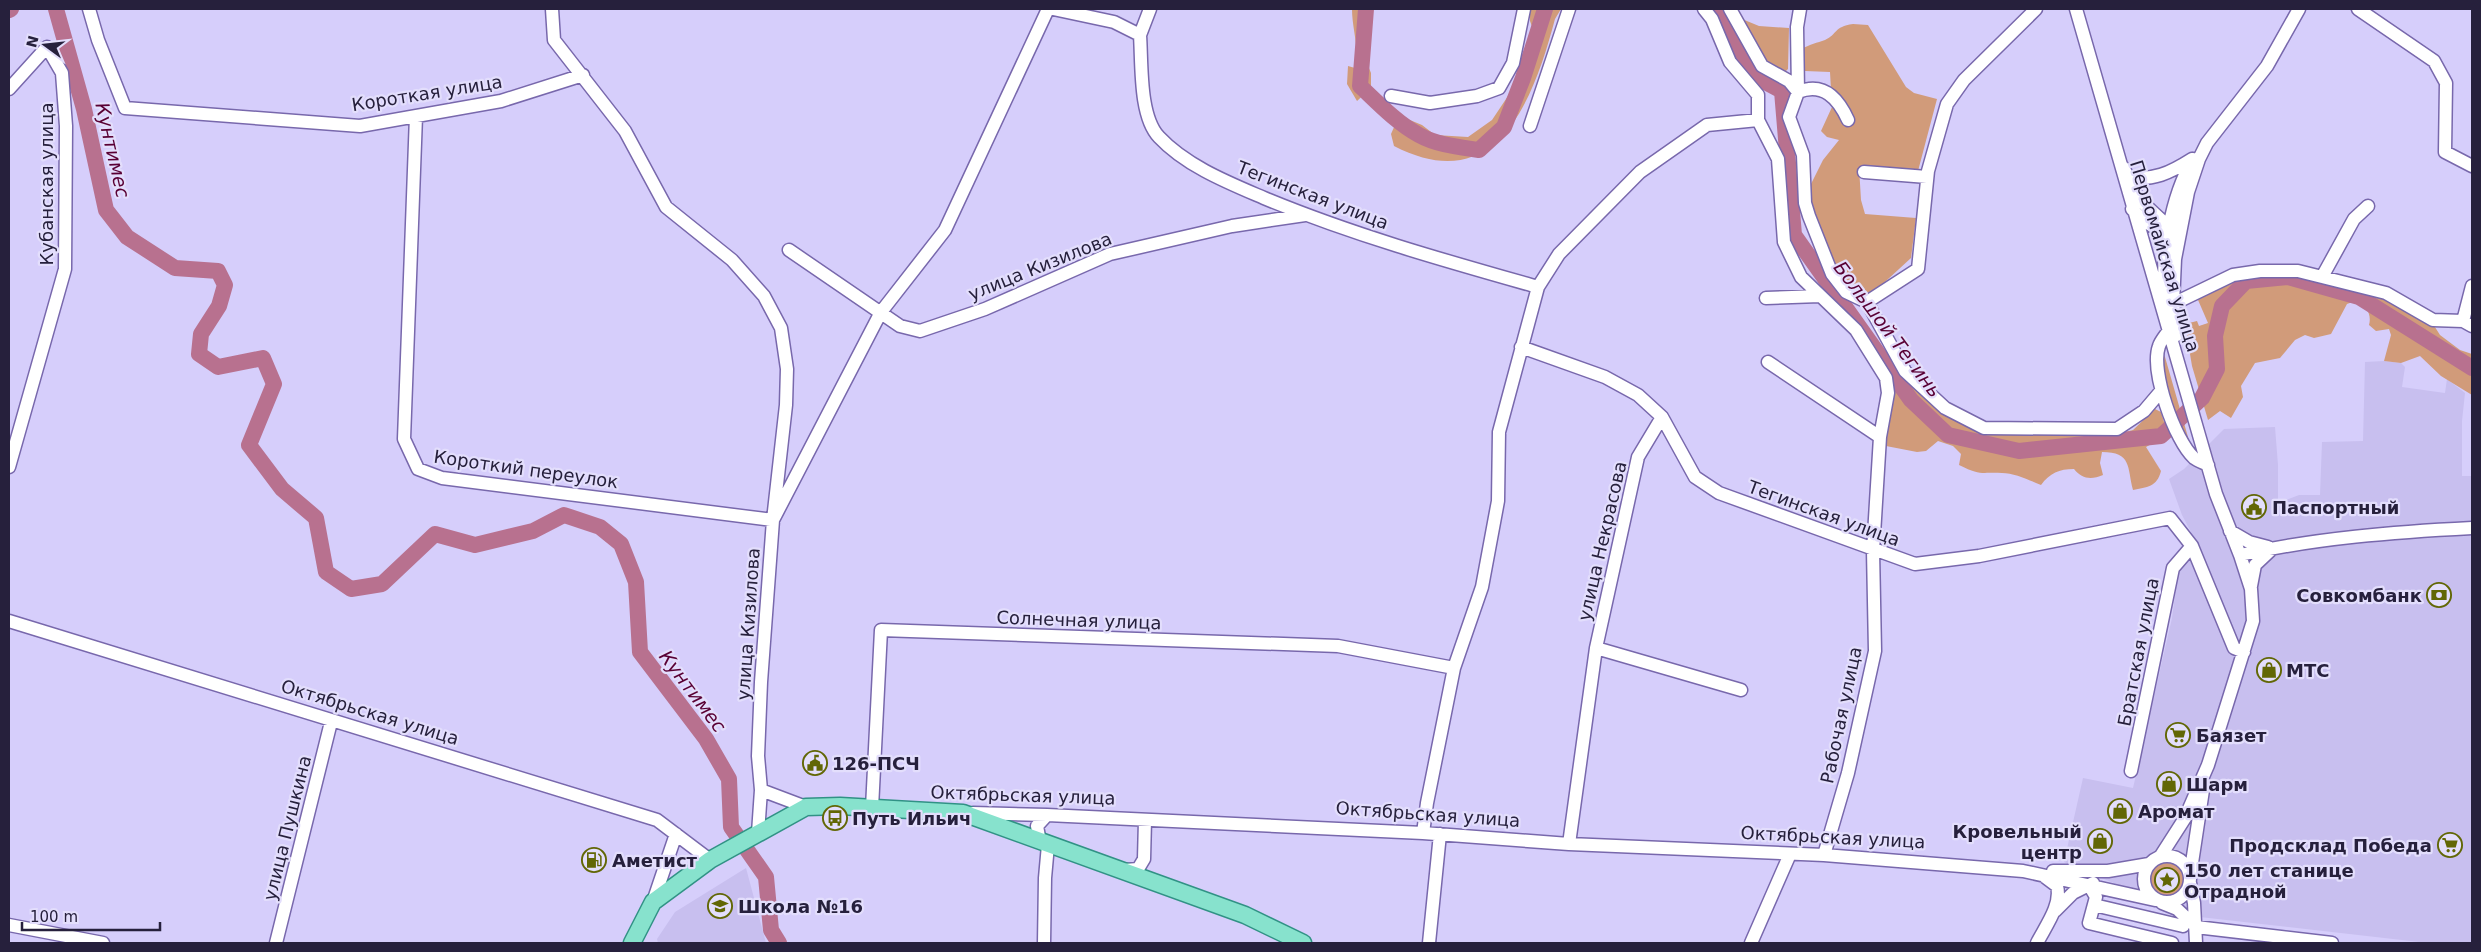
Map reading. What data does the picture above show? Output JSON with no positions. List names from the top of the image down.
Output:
{
  "streets": {
    "main road": ["Октябрьская улица"],
    "street": [
      "Короткая улица",
      "Кубанская улица",
      "Тегинская улица",
      "Первомайская улица",
      "улица Кизилова",
      "Короткий переулок",
      "улица Некрасова",
      "Солнечная улица",
      "Братская улица",
      "Рабочая улица",
      "улица Пушкина"
    ]
  },
  "crossings": [
    ["Короткая улица", "улица Кизилова"],
    ["Короткая улица", "Короткий переулок"],
    ["Тегинская улица", "улица Кизилова"],
    ["Тегинская улица", "улица Некрасова"],
    ["Тегинская улица", "Братская улица"],
    ["Тегинская улица", "Рабочая улица"],
    ["улица Кизилова", "Короткий переулок"],
    ["улица Кизилова", "Октябрьская улица"],
    ["улица Некрасова", "Октябрьская улица"],
    ["Солнечная улица", "Октябрьская улица"],
    ["Октябрьская улица", "Рабочая улица"],
    ["Октябрьская улица", "улица Пушкина"]
  ],
  "water": ["Кунтимес", "Большой Тегинь"],
  "places": {
    "public building": ["Паспортный", "126-ПСЧ"],
    "bank": ["Совкомбанк"],
    "shop": [
      "МТС",
      "Шарм",
      "Аромат",
      "Кровельный центр"
    ],
    "supermarket": ["Баязет", "Продсклад Победа"],
    "bus stop": ["Путь Ильич"],
    "fuel station": ["Аметист"],
    "place": ["150 лет станице Отрадной"],
    "school or university": ["Школа №16"]
  },
  "scale_bar": "100 m",
  "north": "left"
}
